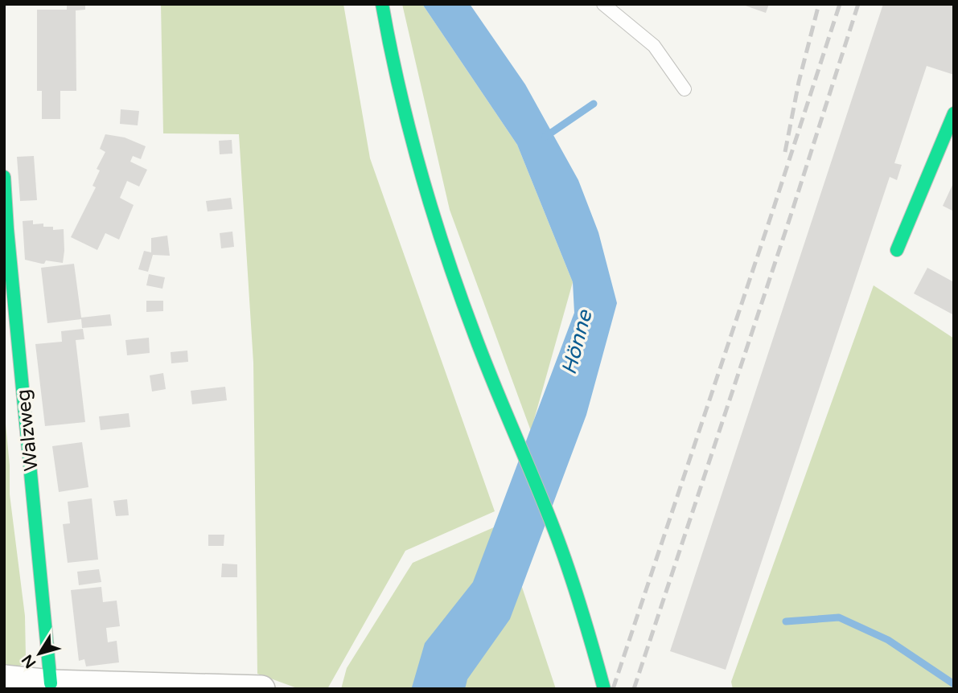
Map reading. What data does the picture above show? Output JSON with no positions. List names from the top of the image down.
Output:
{
  "streets": {
    "main road": ["Walzweg"]
  },
  "water": ["Hönne"],
  "north": "bottom left"
}
